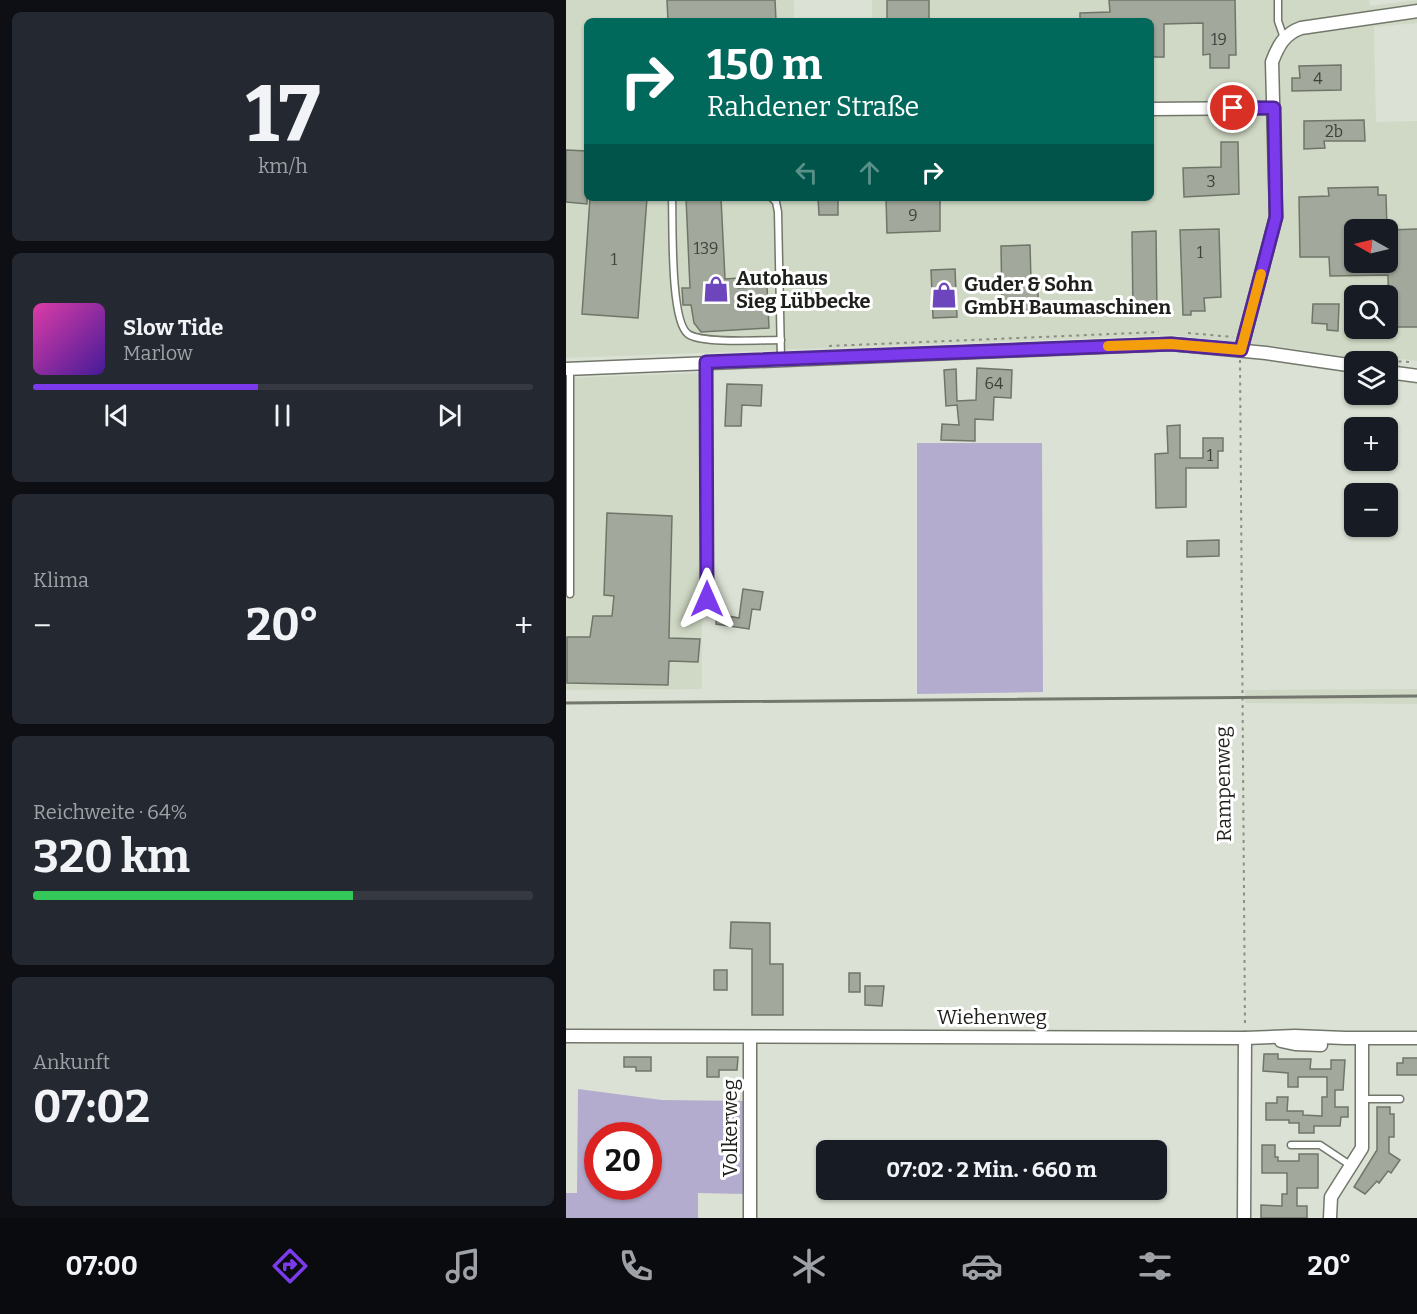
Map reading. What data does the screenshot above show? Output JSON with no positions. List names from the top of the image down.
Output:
{
  "streets": {
    "street": ["Wiehenweg", "Volkerweg"],
    "path": ["Rampenweg"]
  },
  "crossings": [
    ["Rampenweg", "Wiehenweg"],
    ["Wiehenweg", "Volkerweg"]
  ],
  "places": {
    "shop": ["Autohaus Sieg Lübbecke", "Guder & Sohn GmbH Baumaschinen"]
  },
  "house_numbers": [
    "19",
    "4",
    "2b",
    "3",
    "9",
    "139",
    "1",
    "1",
    "64",
    "1"
  ],
  "north": "left",
  "page": {
    "tile": [
      ["17", "km/h"],
      "Klima",
      ["Reichweite · 64%", "320 km"],
      ["Ankunft", "07:02"]
    ],
    "turn": ["150 m", "Rahdener Straße"],
    "map_buttons": ["+", "−"],
    "song": ["Slow Tide", "Marlow"],
    "heat": ["−", "20°", "+"],
    "limit": "20",
    "trip": "07:02 · 2 Min. · 660 m",
    "tabs": ["07:00", "20°"]
  }
}
